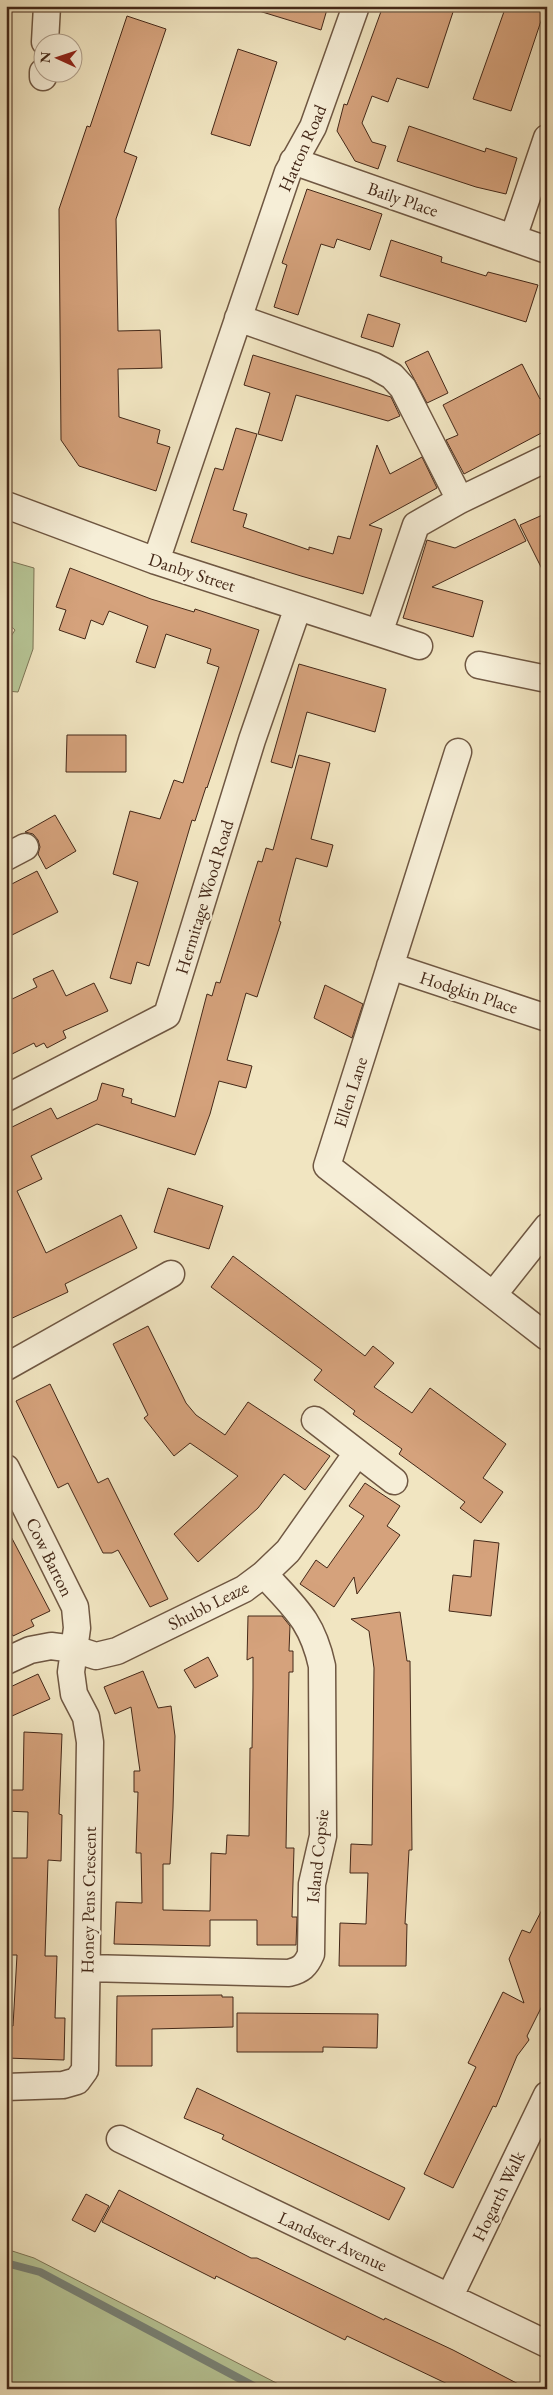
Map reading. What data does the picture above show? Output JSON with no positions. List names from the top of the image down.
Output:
{
  "streets": {
    "street": [
      "Hatton Road",
      "Baily Place",
      "Danby Street",
      "Hermitage Wood Road",
      "Hodgkin Place",
      "Ellen Lane",
      "Cow Barton",
      "Shubb Leaze",
      "Island Copsie",
      "Honey Pens Crescent",
      "Hogarth Walk",
      "Landseer Avenue"
    ]
  },
  "crossings": [
    ["Hatton Road", "Baily Place"],
    ["Hatton Road", "Danby Street"],
    ["Danby Street", "Hermitage Wood Road"],
    ["Hodgkin Place", "Ellen Lane"],
    ["Cow Barton", "Shubb Leaze"],
    ["Cow Barton", "Honey Pens Crescent"],
    ["Shubb Leaze", "Island Copsie"],
    ["Shubb Leaze", "Honey Pens Crescent"],
    ["Island Copsie", "Honey Pens Crescent"],
    ["Hogarth Walk", "Landseer Avenue"]
  ],
  "north": "left"
}
